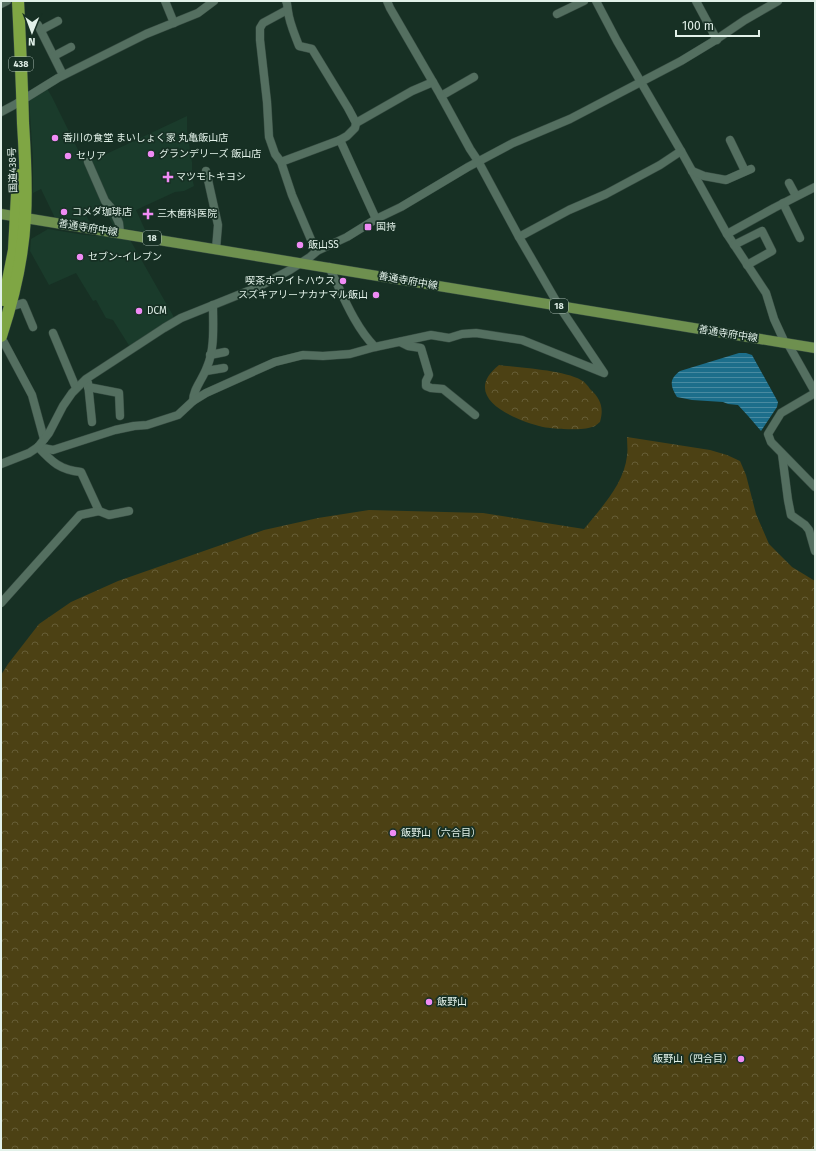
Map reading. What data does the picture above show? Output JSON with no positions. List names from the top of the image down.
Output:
{
  "streets": {
    "highway": ["438", "国道438号"],
    "main road": ["善通寺府中線", "18"]
  },
  "crossings": [
    ["国道438号", "善通寺府中線"]
  ],
  "places": {
    "other": [
      "香川の食堂 まいしょく家 丸亀飯山店",
      "グランデリーズ 飯山店",
      "セリア",
      "コメダ珈琲店",
      "飯山SS",
      "セブン-イレブン",
      "喫茶ホワイトハウス",
      "スズキアリーナカナマル飯山",
      "DCM",
      "飯野山（六合目）",
      "飯野山",
      "飯野山（四合目）"
    ],
    "health": ["マツモトキヨシ", "三木歯科医院"],
    "transit": ["国持"]
  },
  "scale_bar": "100 m",
  "north": "bottom"
}
